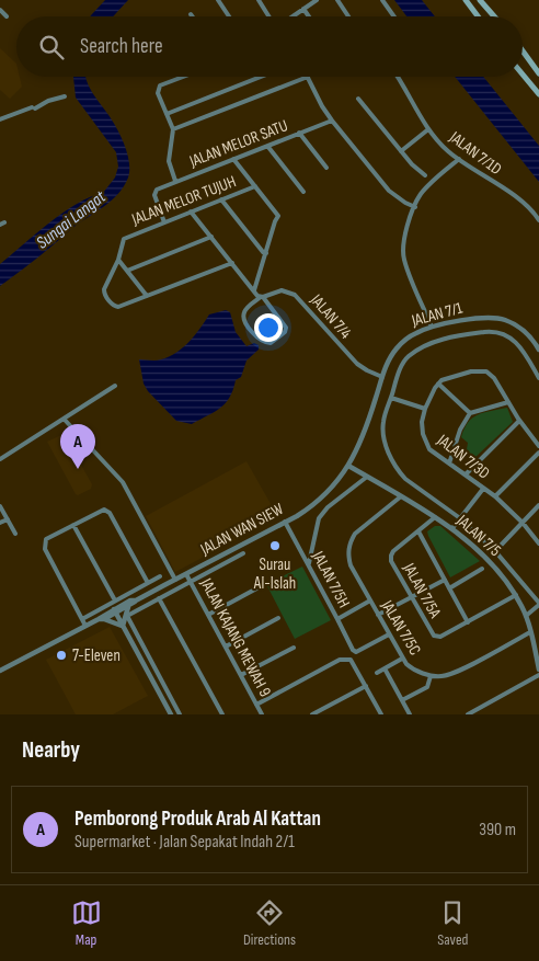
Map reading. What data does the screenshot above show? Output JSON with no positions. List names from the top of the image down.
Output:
{
  "streets": {
    "street": [
      "JALAN MELOR SATU",
      "JALAN 7/1D",
      "JALAN MELOR TUJUH",
      "JALAN 7/1",
      "JALAN 7/4",
      "JALAN 7/3D",
      "JALAN WAN SIEW",
      "JALAN 7/5",
      "JALAN 7/5H",
      "JALAN 7/5A",
      "JALAN 7/5C",
      "JALAN KAJANG MEWAH 9"
    ]
  },
  "crossings": [
    ["JALAN MELOR SATU", "JALAN MELOR TUJUH"],
    ["JALAN 7/1", "JALAN 7/4"],
    ["JALAN 7/1", "JALAN WAN SIEW"],
    ["JALAN 7/1", "JALAN 7/5"],
    ["JALAN WAN SIEW", "JALAN 7/5"],
    ["JALAN WAN SIEW", "JALAN 7/5H"],
    ["JALAN WAN SIEW", "JALAN KAJANG MEWAH 9"],
    ["JALAN 7/5", "JALAN 7/5A"],
    ["JALAN 7/5", "JALAN 7/5C"],
    ["JALAN 7/5H", "JALAN 7/5C"]
  ],
  "water": ["Sungai Langat"],
  "places": ["Surau Al-Islah", "7-Eleven"],
  "page": {
    "search": "Search here",
    "pins": "A",
    "heading": "Nearby",
    "list": [
      {
        "mark": "A",
        "name": "Pemborong Produk Arab Al Kattan",
        "note": "Supermarket · Jalan Sepakat Indah 2/1",
        "value": "390 m"
      }
    ],
    "nav": ["Map", "Directions", "Saved"]
  }
}
